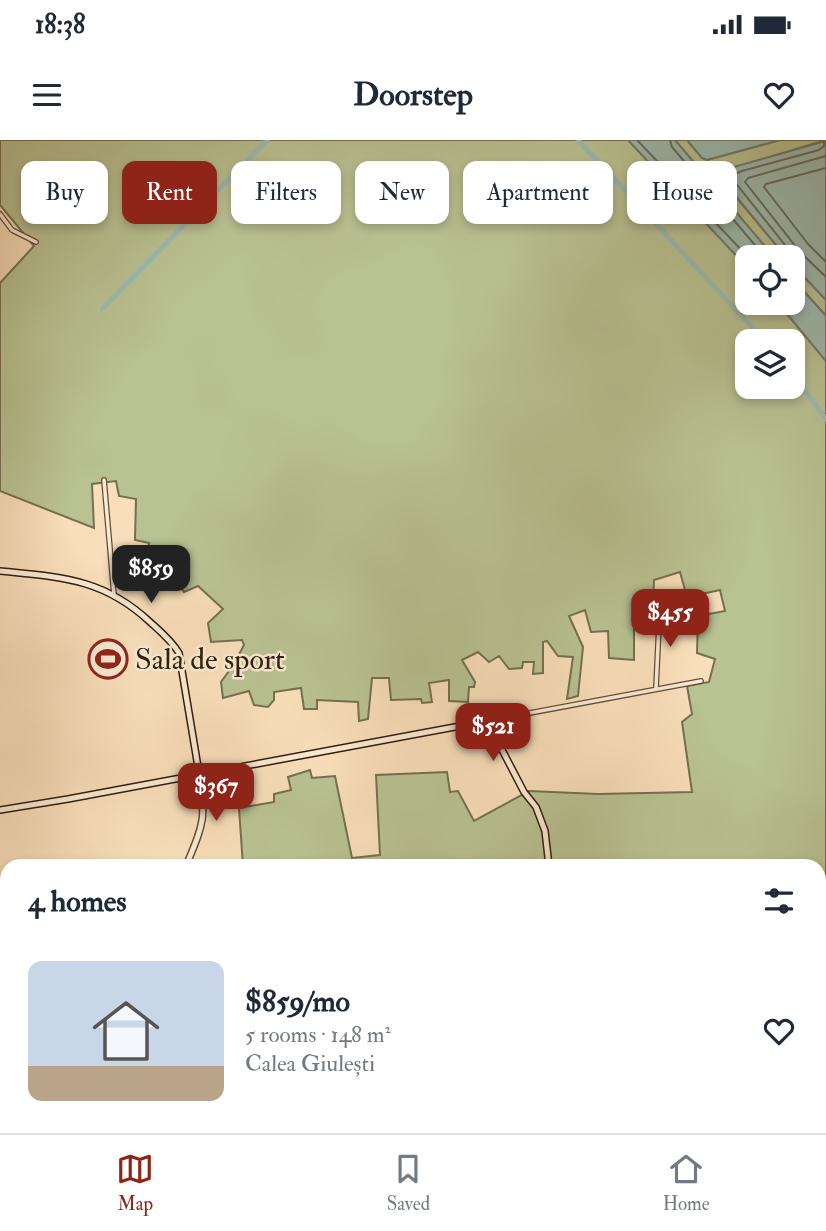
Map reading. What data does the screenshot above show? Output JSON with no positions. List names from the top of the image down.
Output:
{
  "places": {
    "sports": ["Sala de sport"]
  },
  "page": {
    "status": "18:38",
    "header": "Doorstep",
    "chip": [
      "Buy",
      "Rent",
      "Filters",
      "New",
      "Apartment",
      "House"
    ],
    "price": [
      "$859",
      "$455",
      "$521",
      "$367"
    ],
    "heading": "4 homes",
    "list": [
      {
        "name": "$859/mo",
        "note": "5 rooms · 148 m² · Calea Giulești"
      }
    ],
    "tabs": ["Map", "Saved", "Home"]
  }
}
